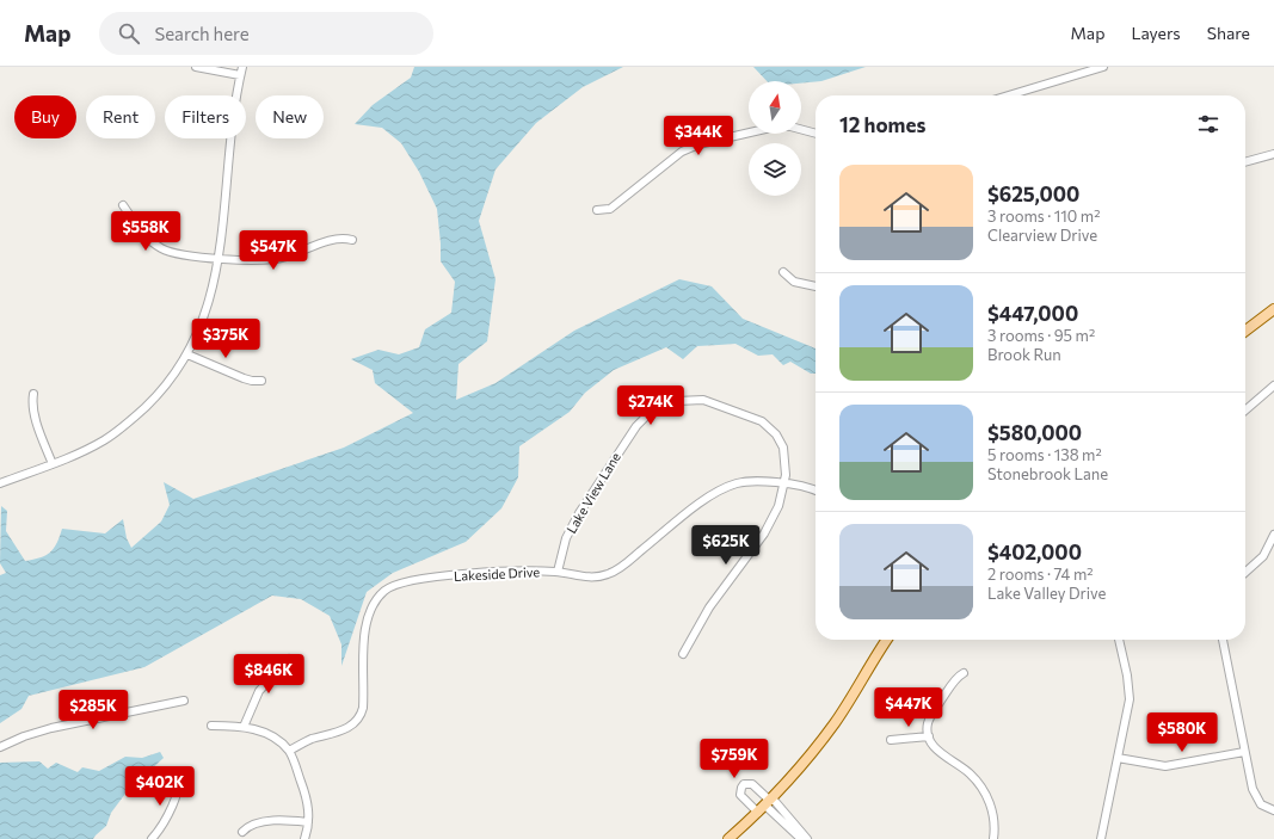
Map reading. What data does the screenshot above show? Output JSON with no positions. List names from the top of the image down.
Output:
{
  "streets": {
    "street": ["Lake View Lane", "Lakeside Drive"]
  },
  "crossings": [
    ["Lake View Lane", "Lakeside Drive"]
  ],
  "north": "top",
  "page": {
    "header": "Map",
    "search": "Search here",
    "nav": ["Map", "Layers", "Share"],
    "chip": [
      "Buy",
      "Rent",
      "Filters",
      "New"
    ],
    "heading": "12 homes",
    "price": [
      "$344K",
      "$558K",
      "$547K",
      "$375K",
      "$274K",
      "$625K",
      "$846K",
      "$447K",
      "$285K",
      "$580K",
      "$759K",
      "$402K"
    ],
    "list": [
      {
        "name": "$625,000",
        "note": "3 rooms · 110 m² · Clearview Drive"
      },
      {
        "name": "$447,000",
        "note": "3 rooms · 95 m² · Brook Run"
      },
      {
        "name": "$580,000",
        "note": "5 rooms · 138 m² · Stonebrook Lane"
      },
      {
        "name": "$402,000",
        "note": "2 rooms · 74 m² · Lake Valley Drive"
      }
    ]
  }
}
